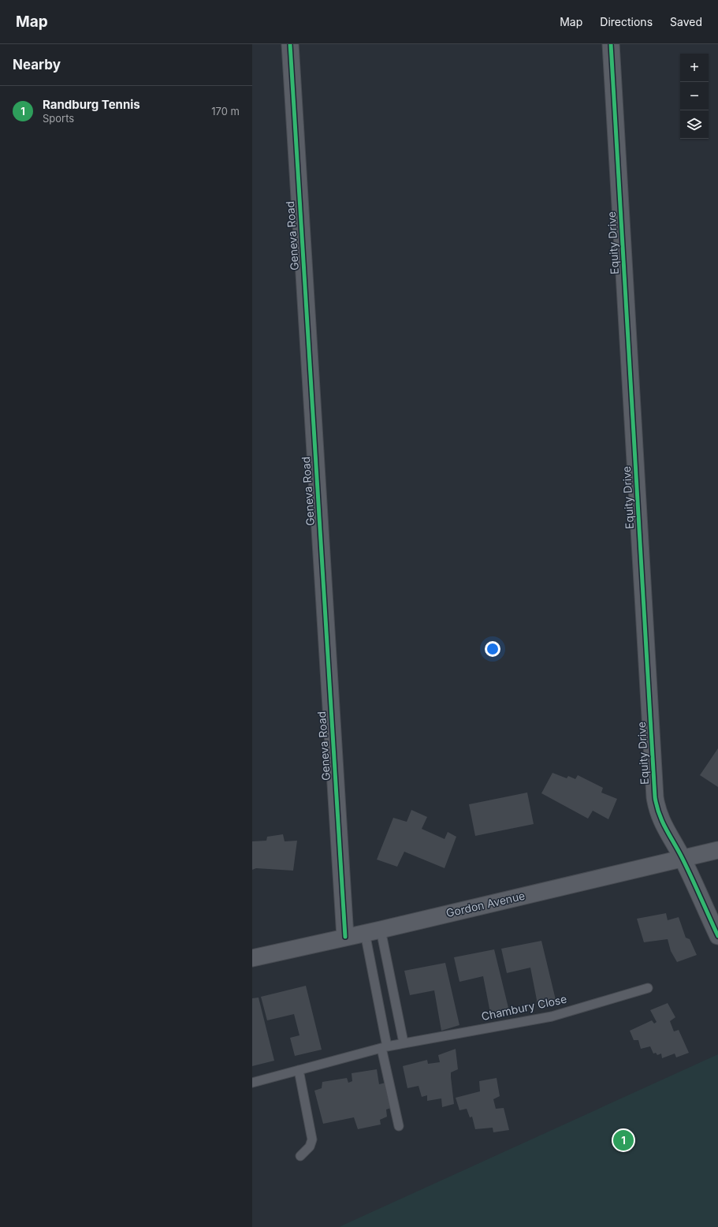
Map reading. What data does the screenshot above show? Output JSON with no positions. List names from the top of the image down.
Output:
{
  "streets": {
    "street": ["Geneva Road", "Equity Drive", "Gordon Avenue"],
    "lane": ["Chambury Close"]
  },
  "crossings": [
    ["Geneva Road", "Gordon Avenue"],
    ["Equity Drive", "Gordon Avenue"]
  ],
  "page": {
    "header": "Map",
    "nav": ["Map", "Directions", "Saved"],
    "heading": "Nearby",
    "map_buttons": ["+", "−"],
    "list": [
      {
        "mark": "1",
        "name": "Randburg Tennis",
        "note": "Sports",
        "value": "170 m"
      }
    ],
    "pins": "1"
  }
}
